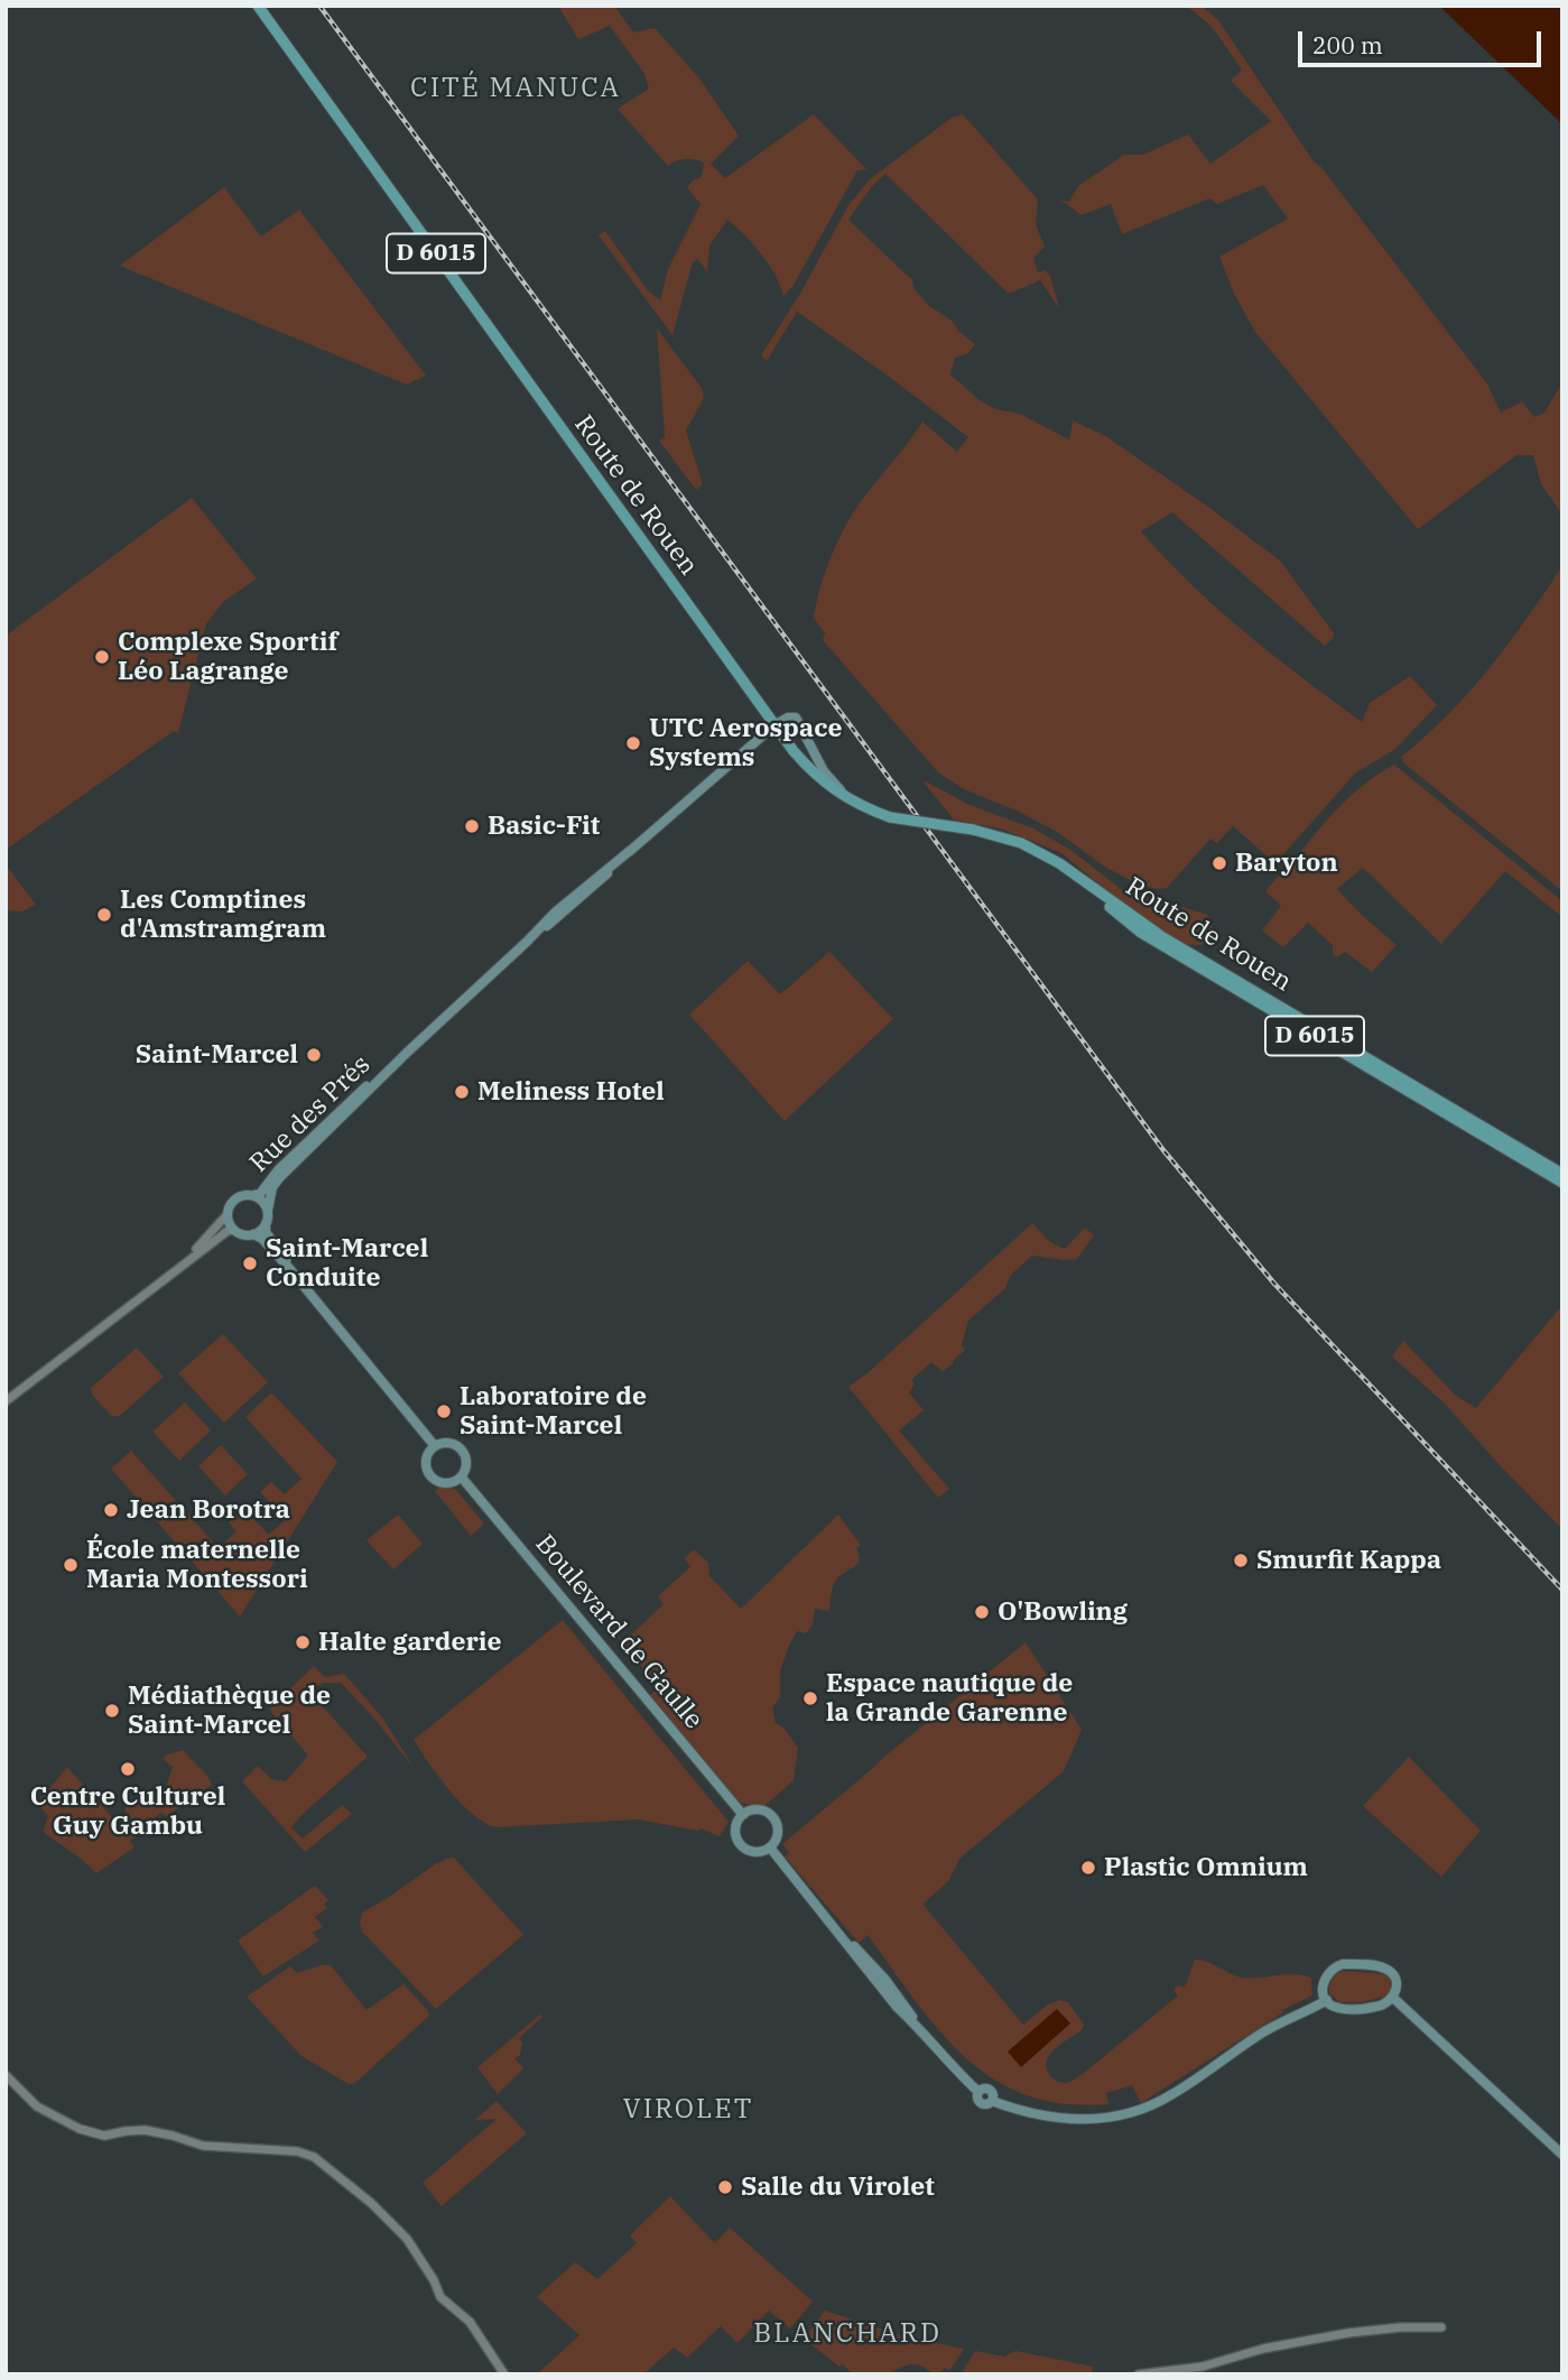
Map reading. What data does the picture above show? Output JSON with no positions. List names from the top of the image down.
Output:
{
  "streets": {
    "main road": [
      "D 6015",
      "Route de Rouen",
      "Rue des Prés",
      "Boulevard de Gaulle"
    ]
  },
  "crossings": [
    ["Route de Rouen", "Rue des Prés"]
  ],
  "districts": ["CITÉ MANUCA", "VIROLET", "BLANCHARD"],
  "places": [
    "Complexe Sportif Léo Lagrange",
    "UTC Aerospace Systems",
    "Basic-Fit",
    "Baryton",
    "Les Comptines d'Amstramgram",
    "Saint-Marcel",
    "Meliness Hotel",
    "Saint-Marcel Conduite",
    "Laboratoire de Saint-Marcel",
    "Jean Borotra",
    "Smurfit Kappa",
    "École maternelle Maria Montessori",
    "O'Bowling",
    "Halte garderie",
    "Espace nautique de la Grande Garenne",
    "Médiathèque de Saint-Marcel",
    "Centre Culturel Guy Gambu",
    "Plastic Omnium",
    "Salle du Virolet"
  ],
  "scale_bar": "200 m"
}
